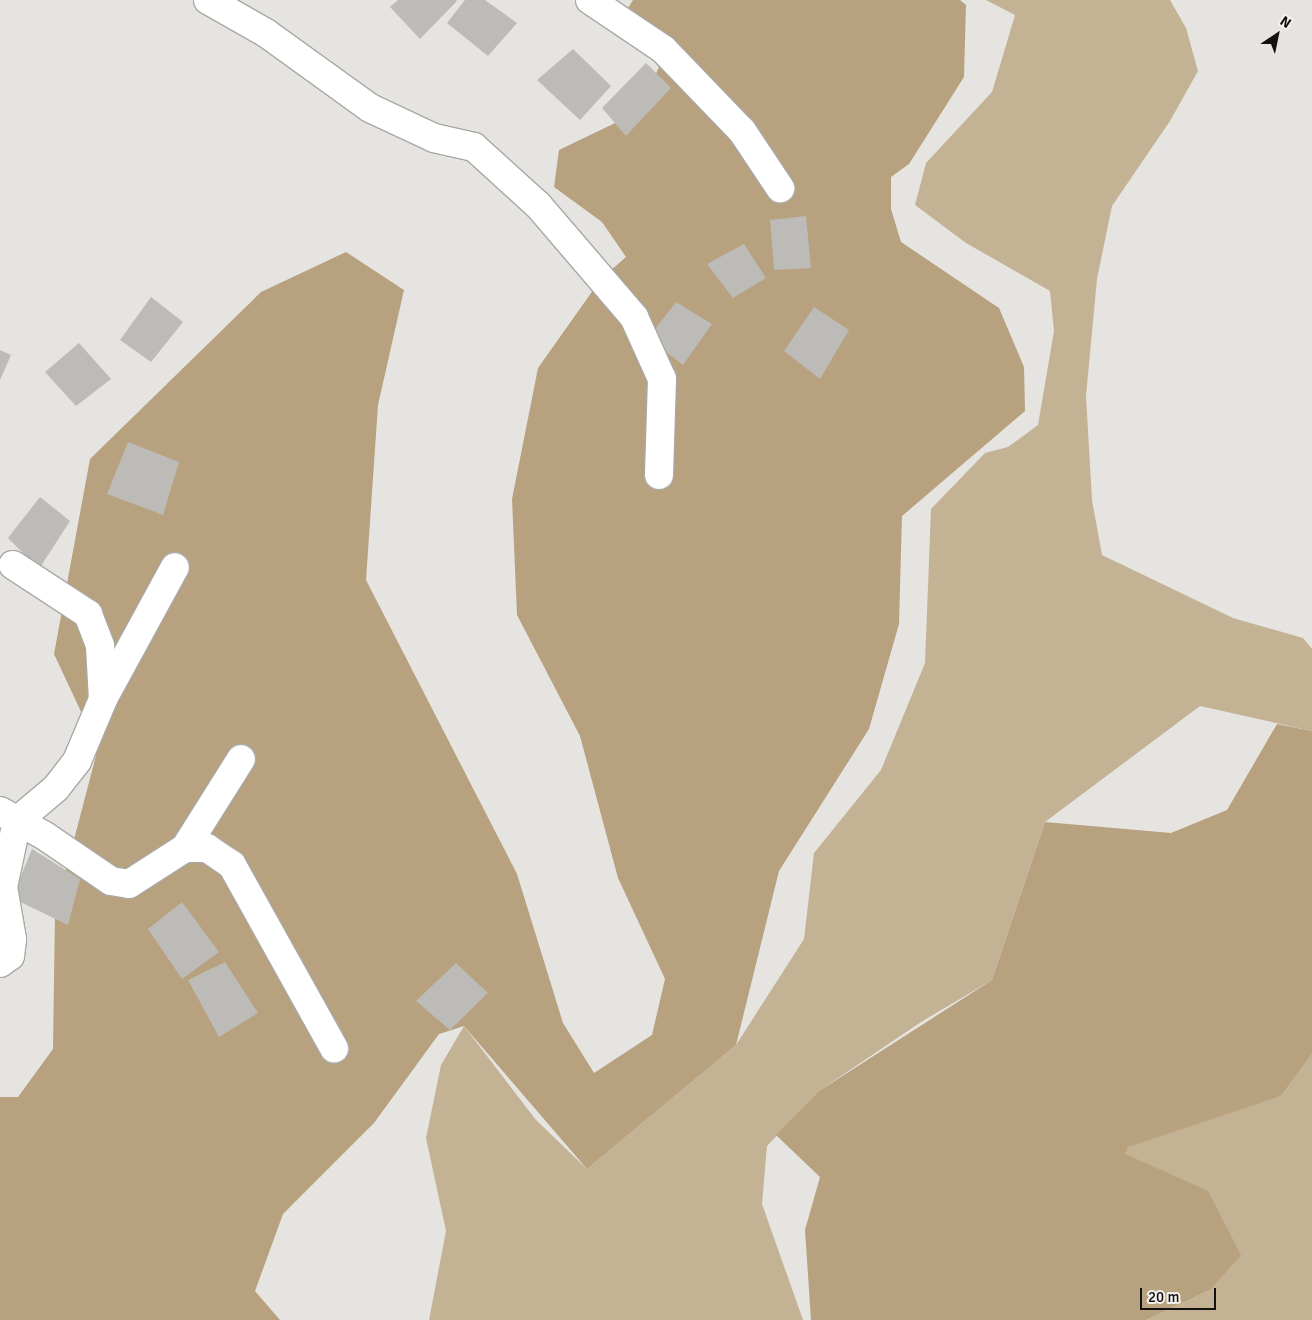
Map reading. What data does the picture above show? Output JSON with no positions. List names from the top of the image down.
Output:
{
  "scale_bar": "20 m",
  "north": "top right"
}
